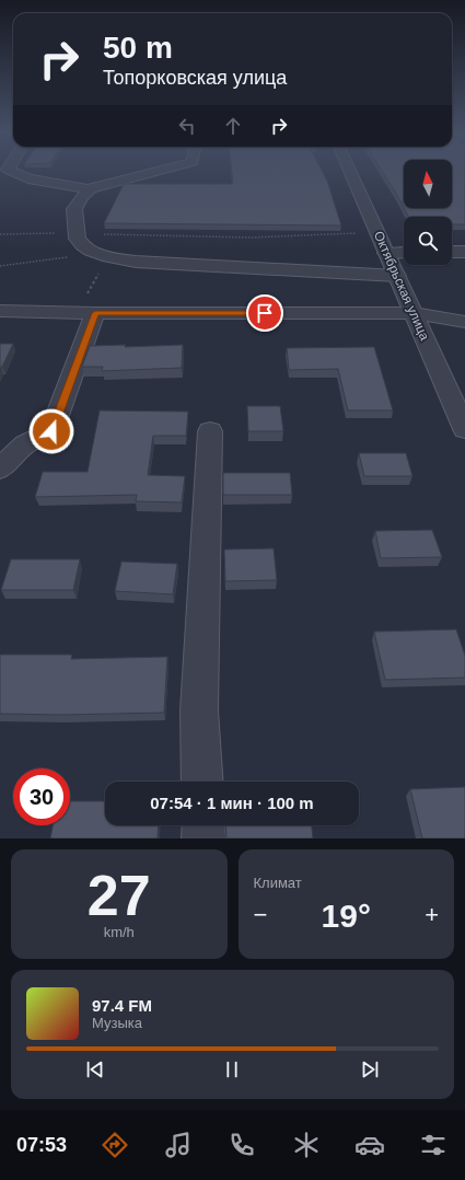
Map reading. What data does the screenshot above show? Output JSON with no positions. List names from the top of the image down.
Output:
{
  "streets": {
    "street": ["Октябрьская улица"]
  },
  "north": "top",
  "page": {
    "turn": ["50 m", "Топорковская улица"],
    "limit": "30",
    "trip": "07:54 · 1 мин · 100 m",
    "tile": [
      ["27", "km/h"],
      "Климат"
    ],
    "heat": ["−", "19°", "+"],
    "song": ["97.4 FM", "Музыка"],
    "tabs": "07:53"
  }
}
